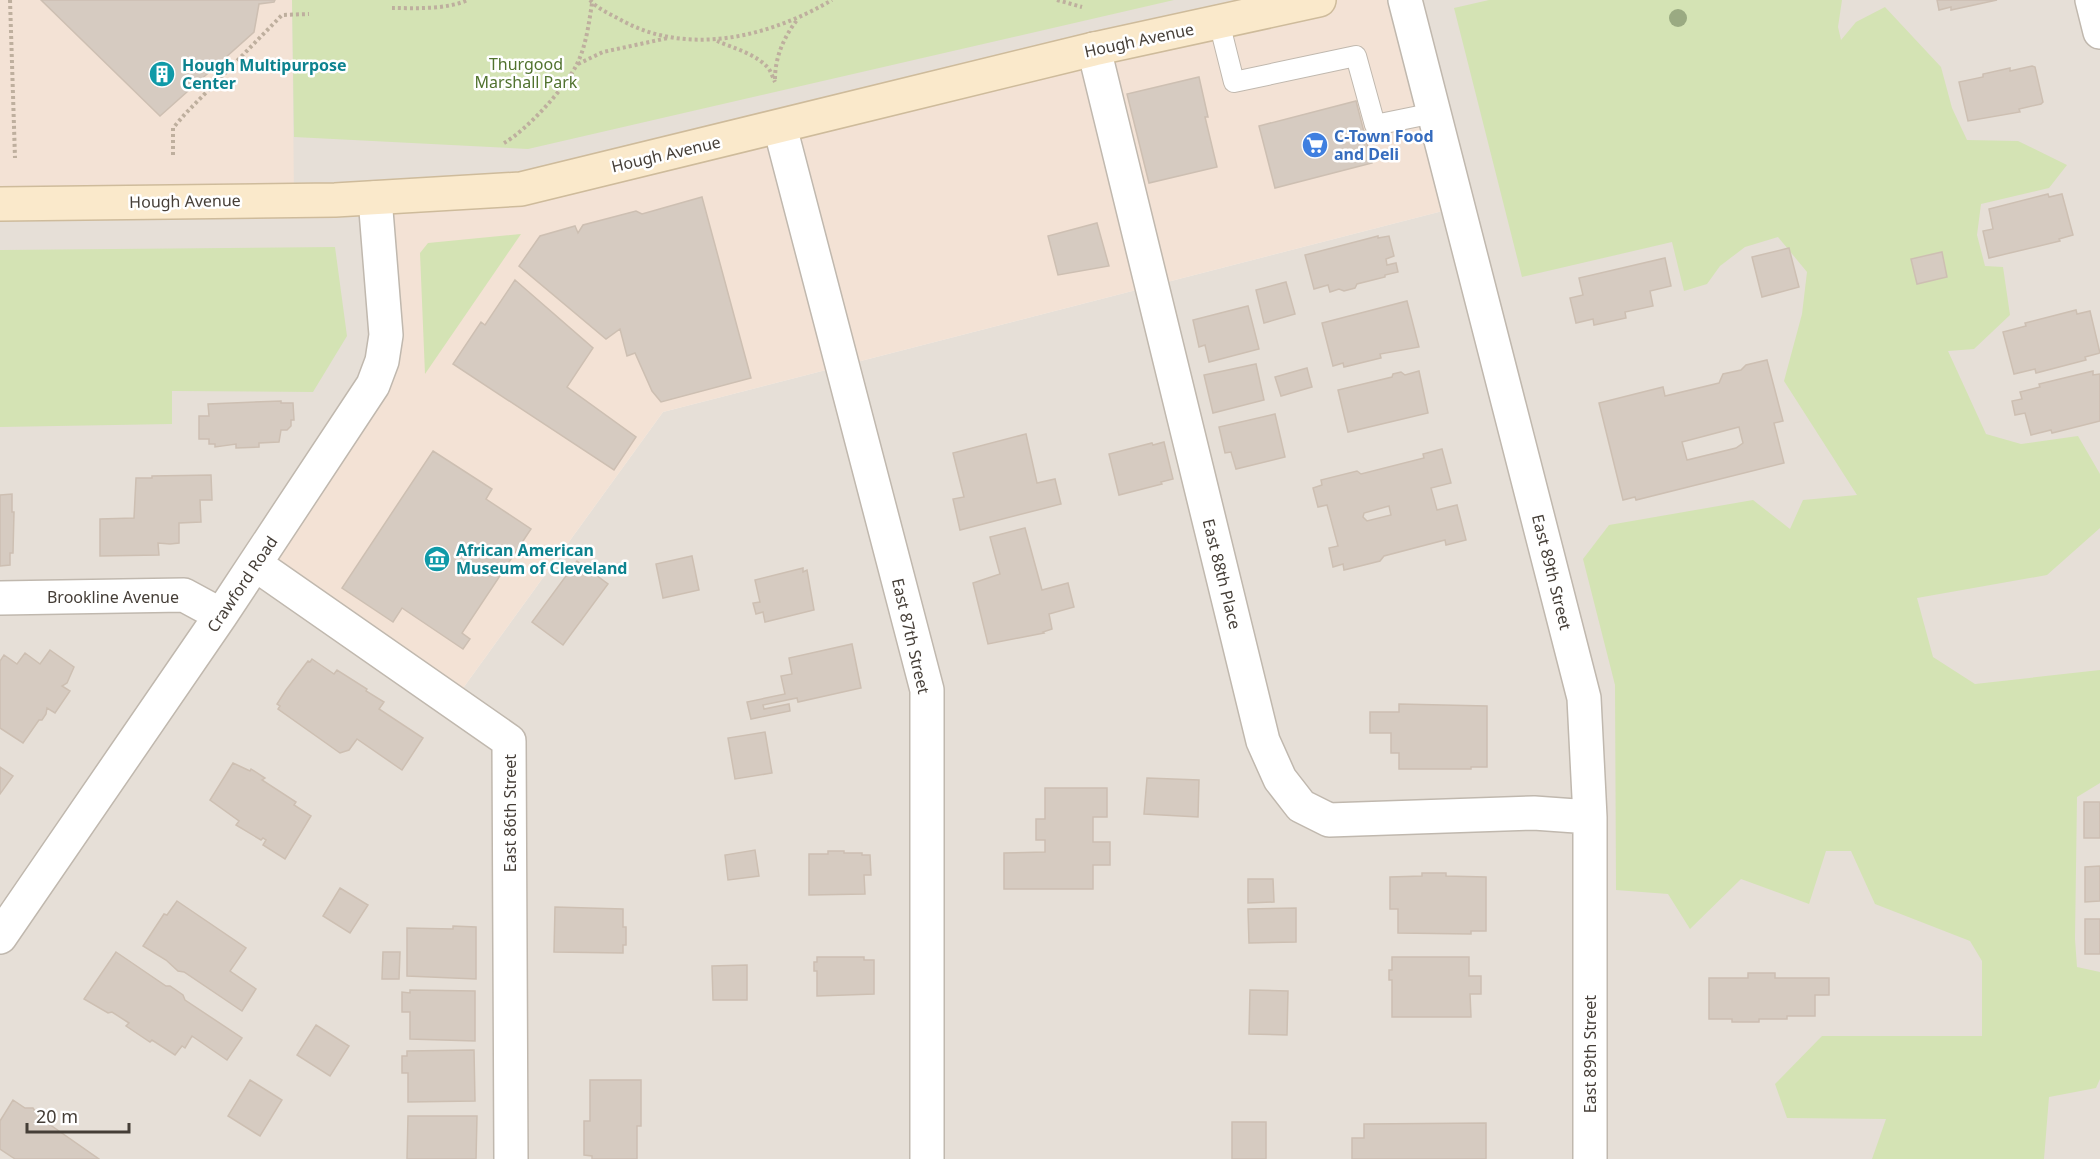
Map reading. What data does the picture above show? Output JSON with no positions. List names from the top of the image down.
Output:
{
  "streets": {
    "street": [
      "Hough Avenue",
      "East 89th Street",
      "East 88th Place",
      "Crawford Road",
      "Brookline Avenue",
      "East 87th Street",
      "East 86th Street"
    ]
  },
  "crossings": [
    ["Hough Avenue", "East 88th Place"],
    ["Hough Avenue", "Crawford Road"],
    ["Hough Avenue", "East 87th Street"],
    ["East 89th Street", "East 88th Place"],
    ["Crawford Road", "Brookline Avenue"],
    ["Crawford Road", "East 86th Street"]
  ],
  "parks": ["Thurgood Marshall Park"],
  "places": {
    "building": ["Hough Multipurpose Center"],
    "supermarket": ["C-Town Food and Deli"],
    "museum": ["African American Museum of Cleveland"]
  },
  "scale_bar": "20 m"
}
